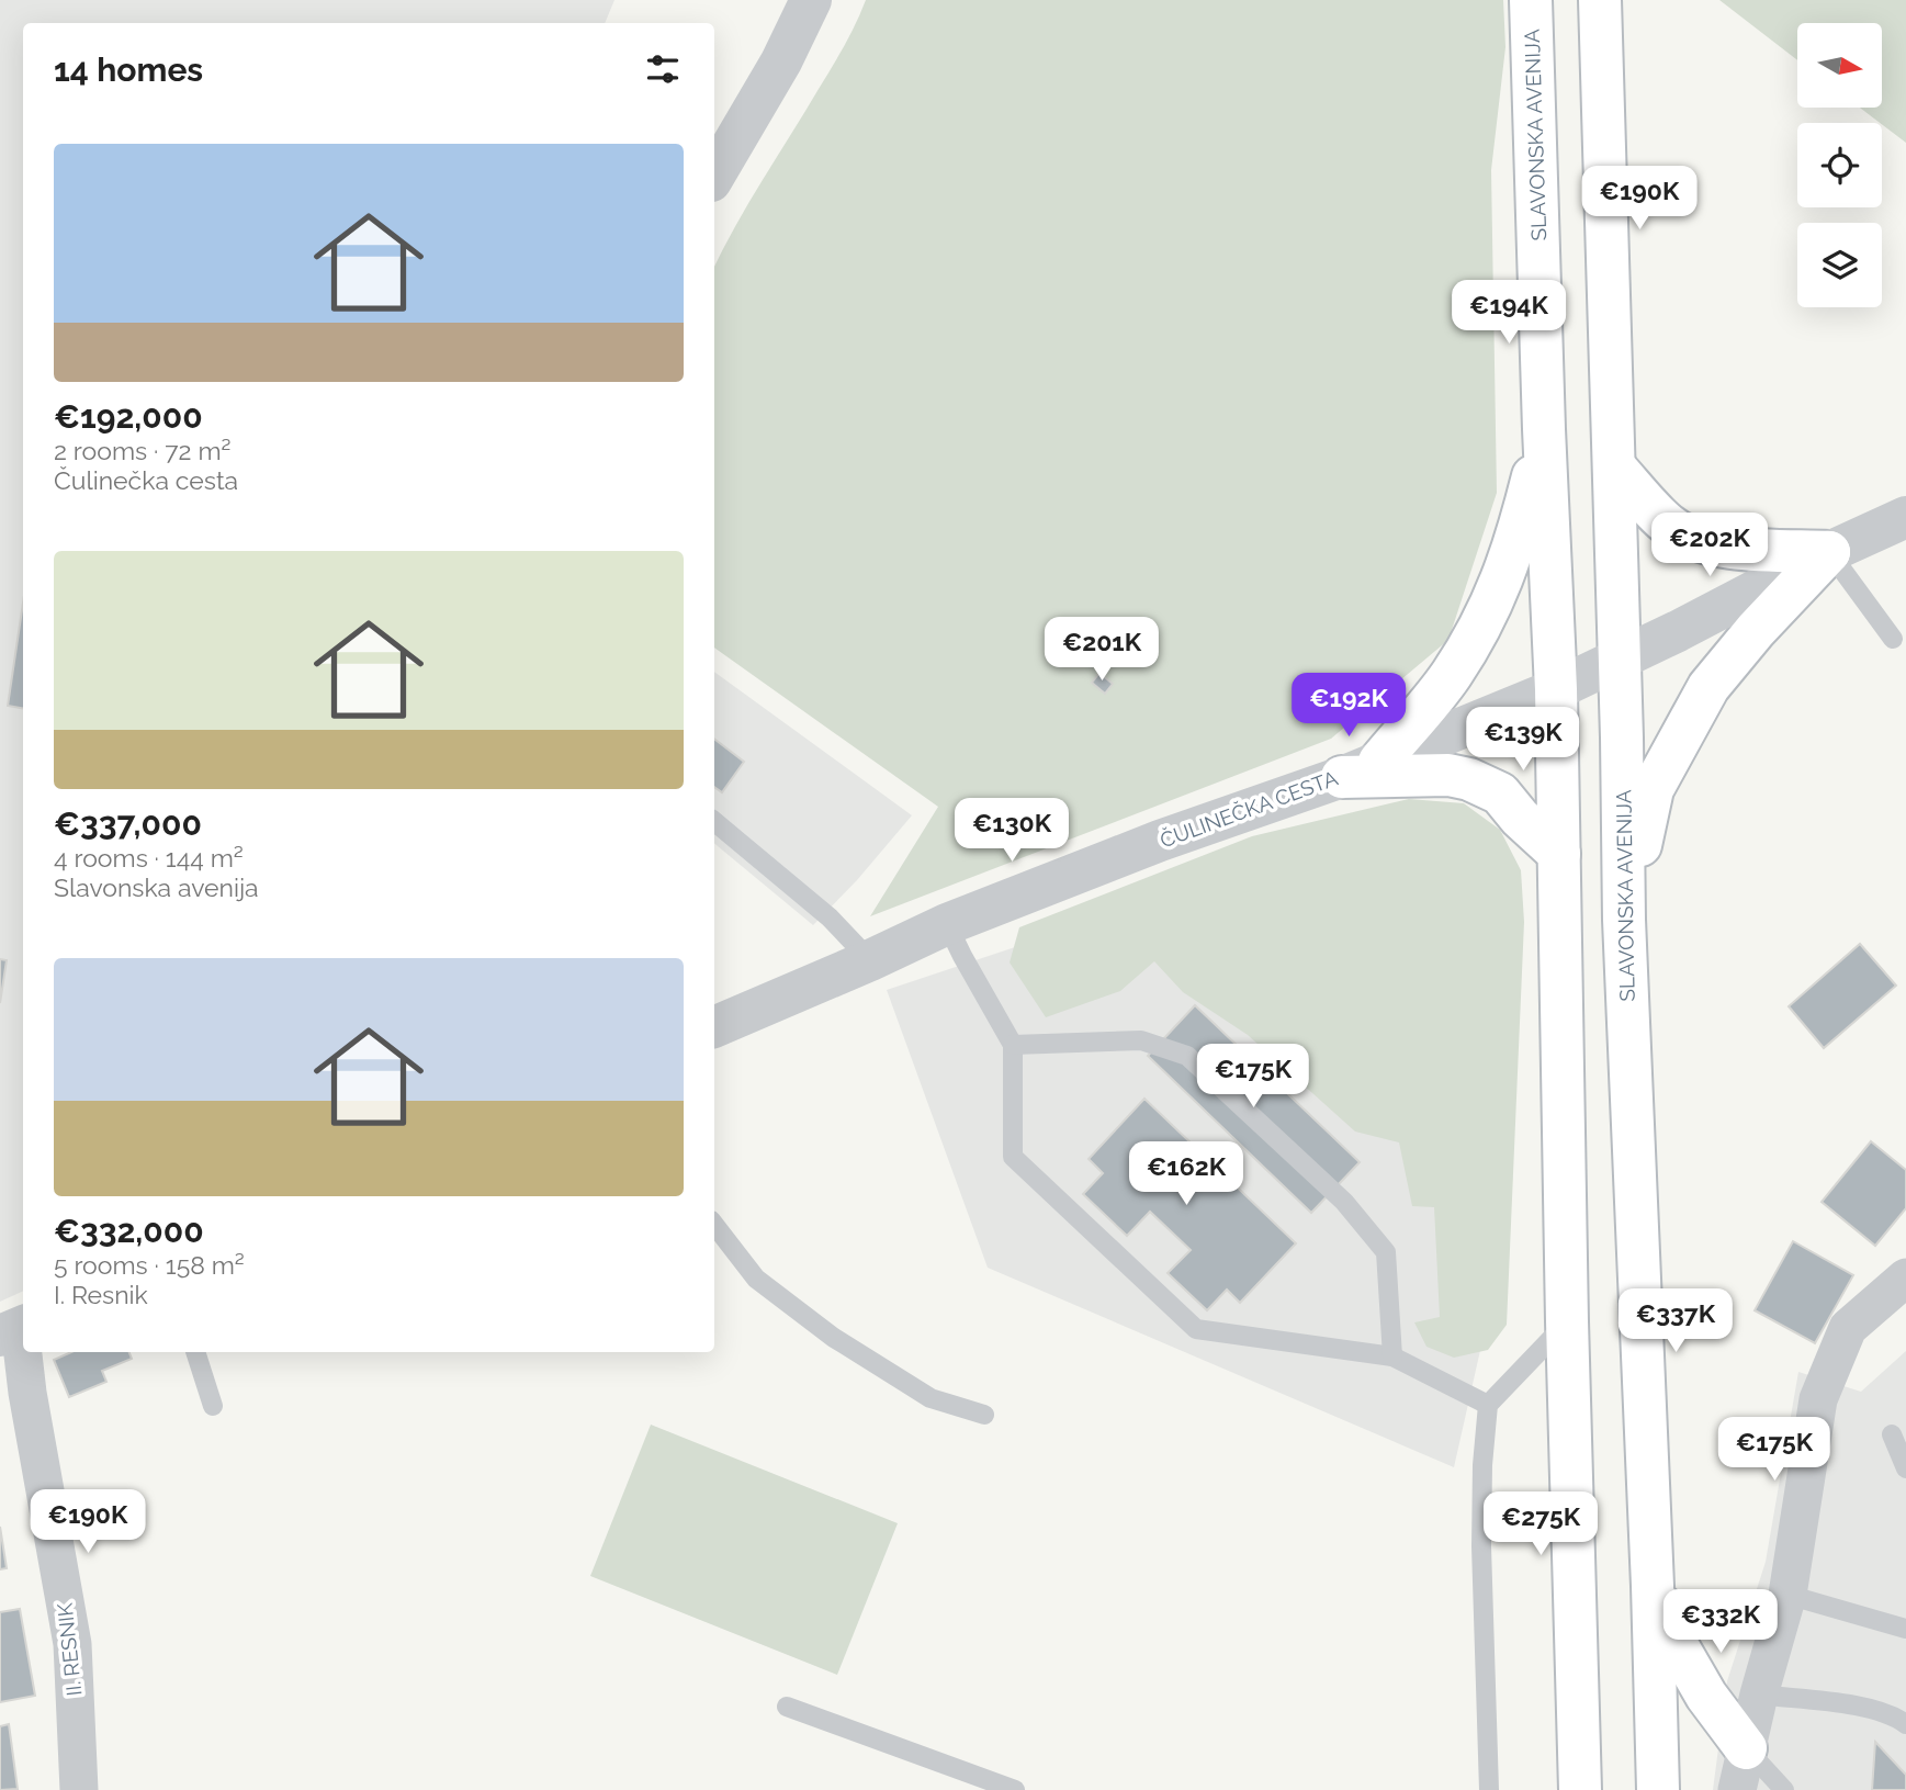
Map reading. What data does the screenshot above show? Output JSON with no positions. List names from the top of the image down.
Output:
{
  "streets": {
    "main road": ["SLAVONSKA AVENIJA"],
    "street": ["ČULINEČKA CESTA", "II. RESNIK"]
  },
  "crossings": [
    ["SLAVONSKA AVENIJA", "ČULINEČKA CESTA"]
  ],
  "north": "right",
  "page": {
    "heading": "14 homes",
    "list": [
      {
        "name": "€192,000",
        "note": "2 rooms · 72 m² · Čulinečka cesta"
      },
      {
        "name": "€337,000",
        "note": "4 rooms · 144 m² · Slavonska avenija"
      },
      {
        "name": "€332,000",
        "note": "5 rooms · 158 m² · I. Resnik"
      }
    ],
    "price": [
      "€190K",
      "€194K",
      "€202K",
      "€201K",
      "€192K",
      "€139K",
      "€130K",
      "€175K",
      "€162K",
      "€337K",
      "€175K",
      "€190K",
      "€275K",
      "€332K"
    ]
  }
}
